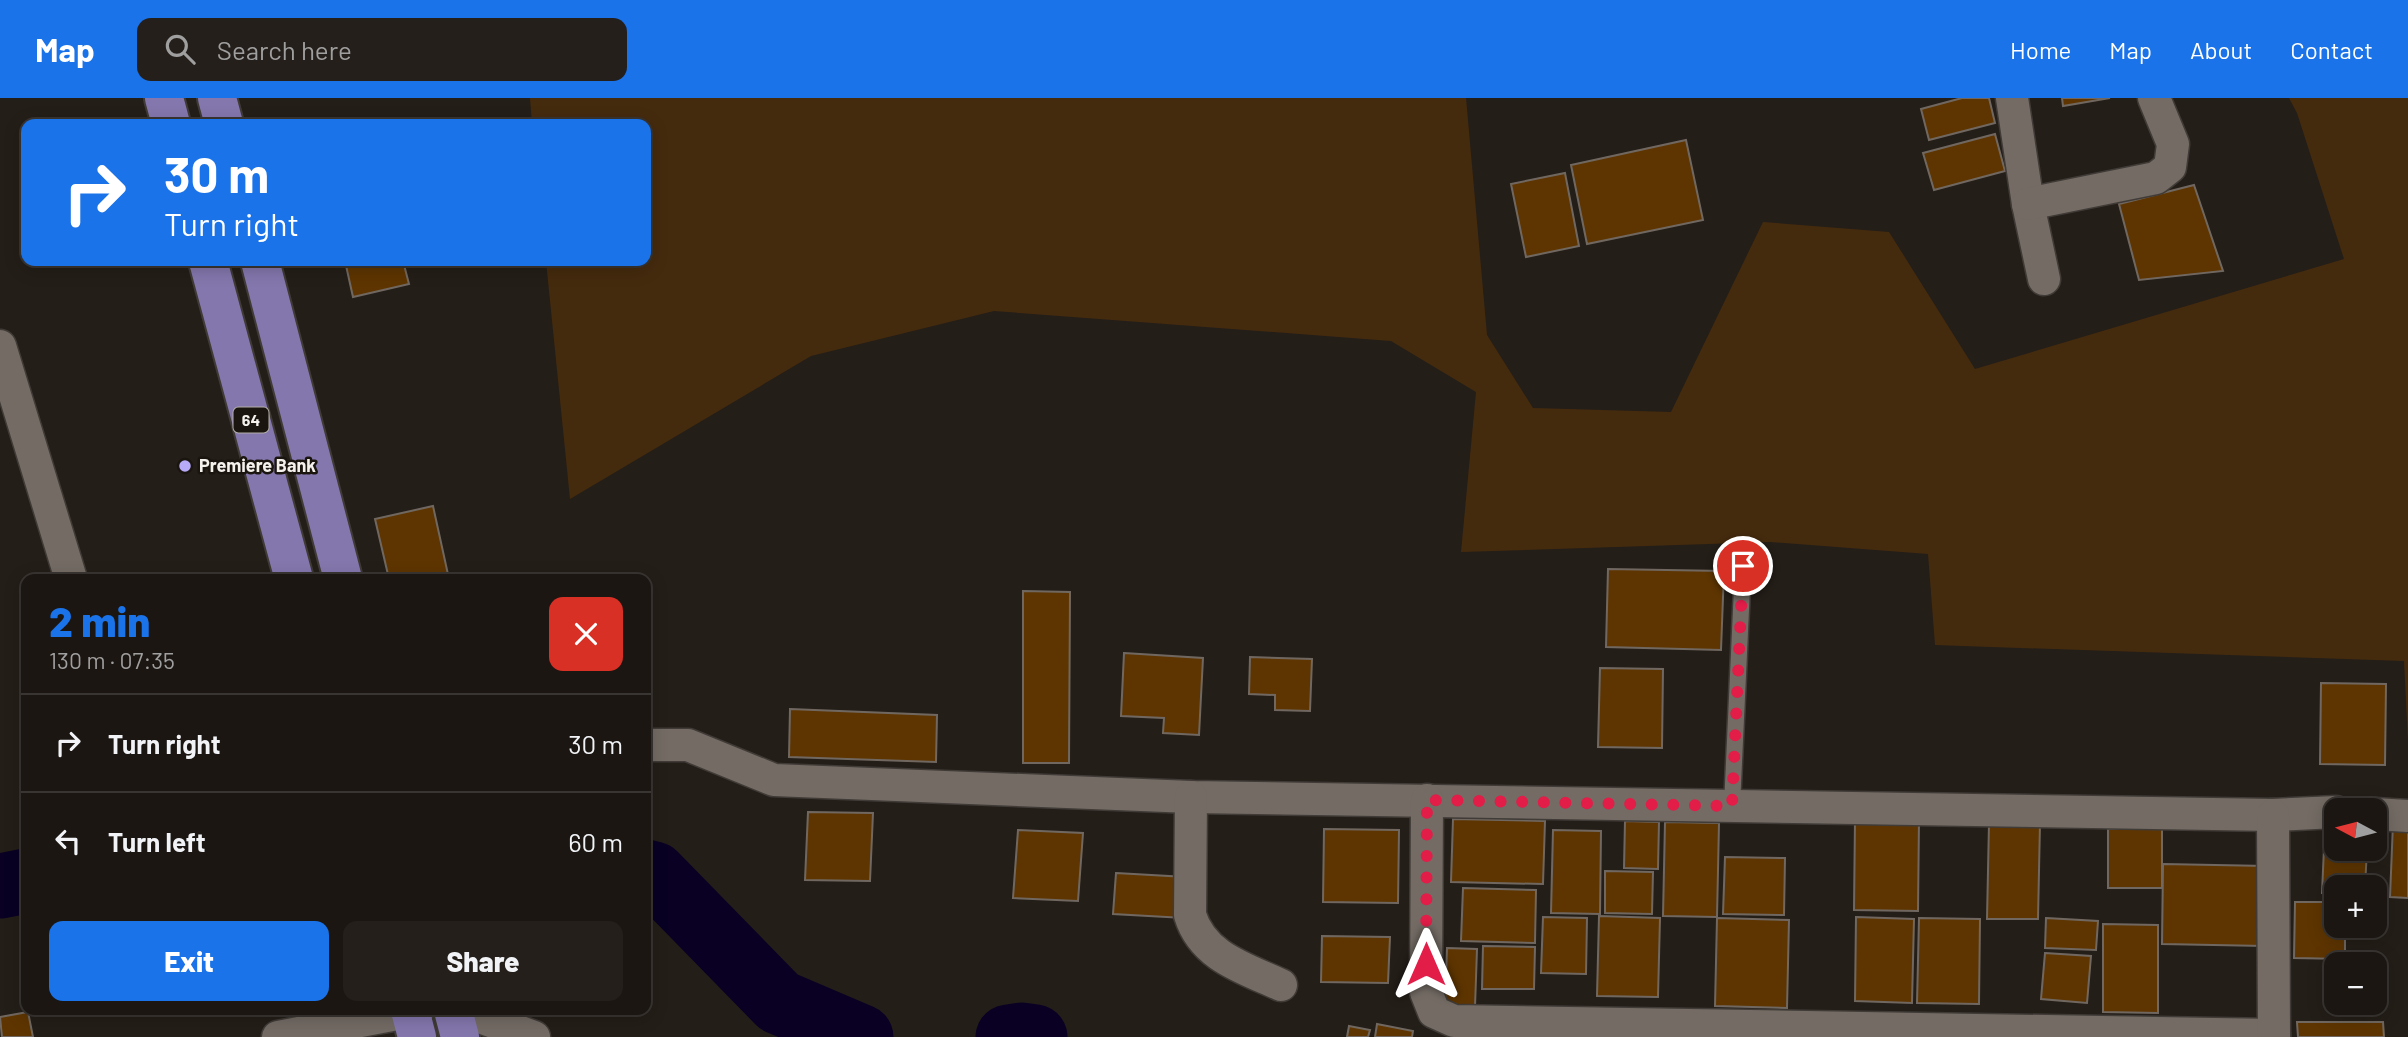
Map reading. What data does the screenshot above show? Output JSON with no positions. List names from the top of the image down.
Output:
{
  "streets": {
    "main road": ["64"]
  },
  "places": ["Premiere Bank"],
  "north": "left",
  "page": {
    "header": "Map",
    "search": "Search here",
    "nav": [
      "Home",
      "Map",
      "About",
      "Contact"
    ],
    "turn": ["30 m", "Turn right"],
    "heading": ["2 min", "130 m · 07:35"],
    "list": [
      {
        "name": "Turn right",
        "value": "30 m"
      },
      {
        "name": "Turn left",
        "value": "60 m"
      }
    ],
    "map_buttons": ["+", "−"],
    "buttons": ["Exit", "Share"]
  }
}
